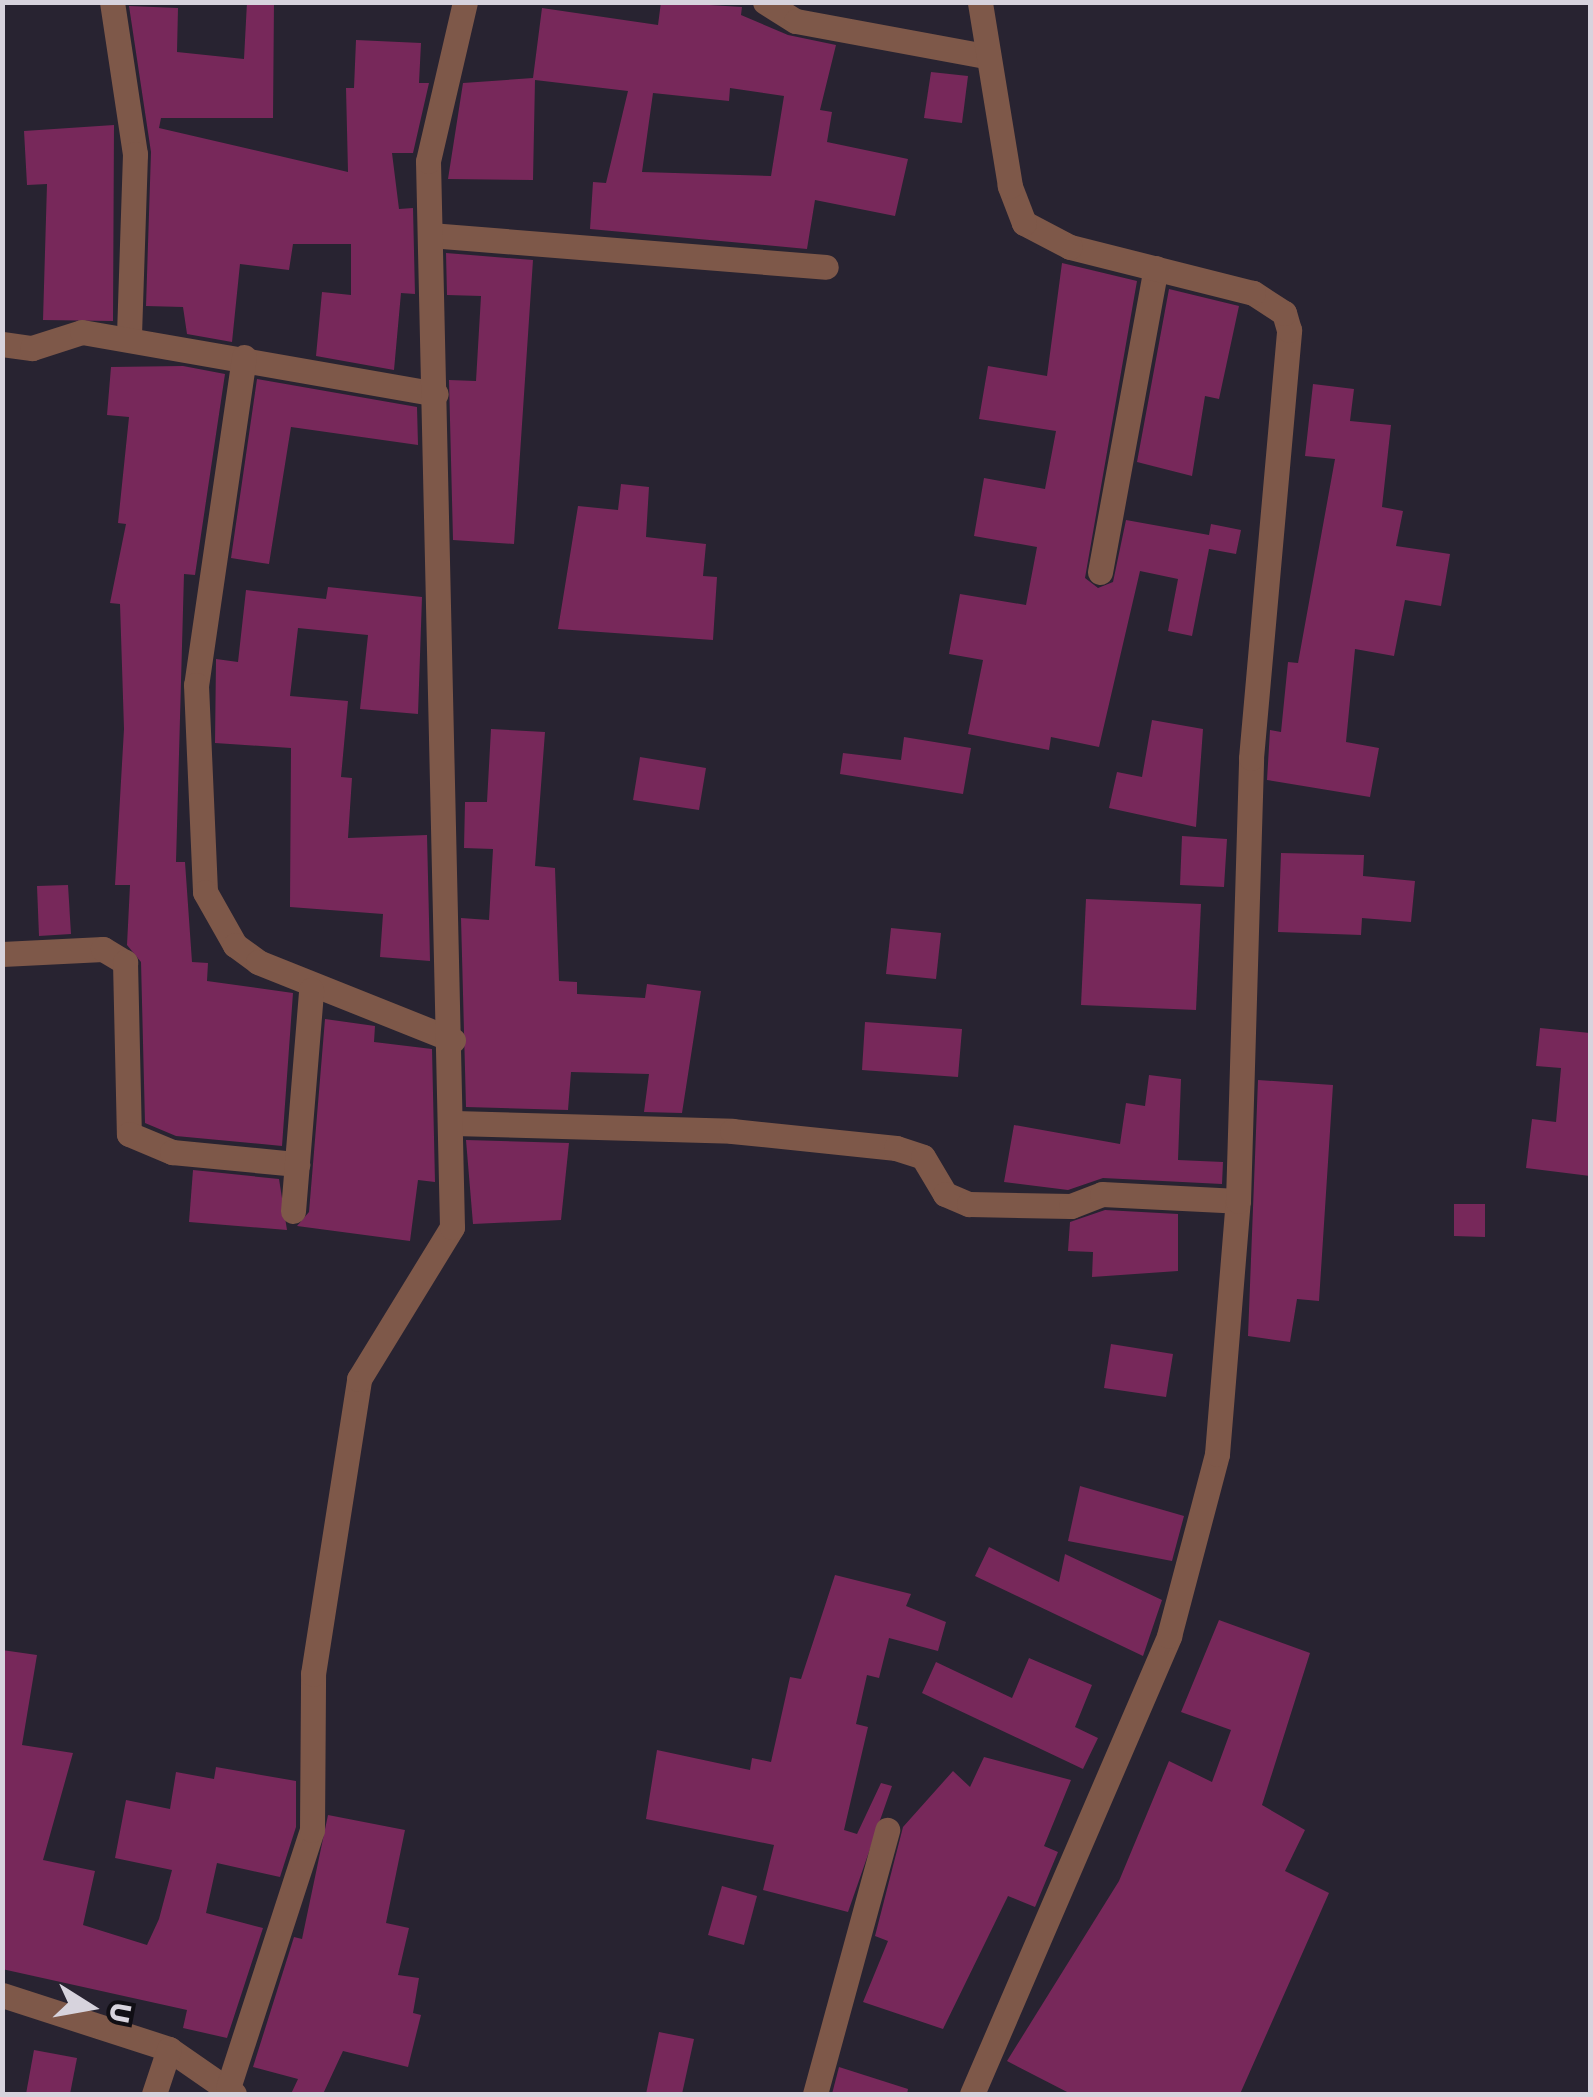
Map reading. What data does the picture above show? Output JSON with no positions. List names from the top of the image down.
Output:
{
  "north": "right"
}
